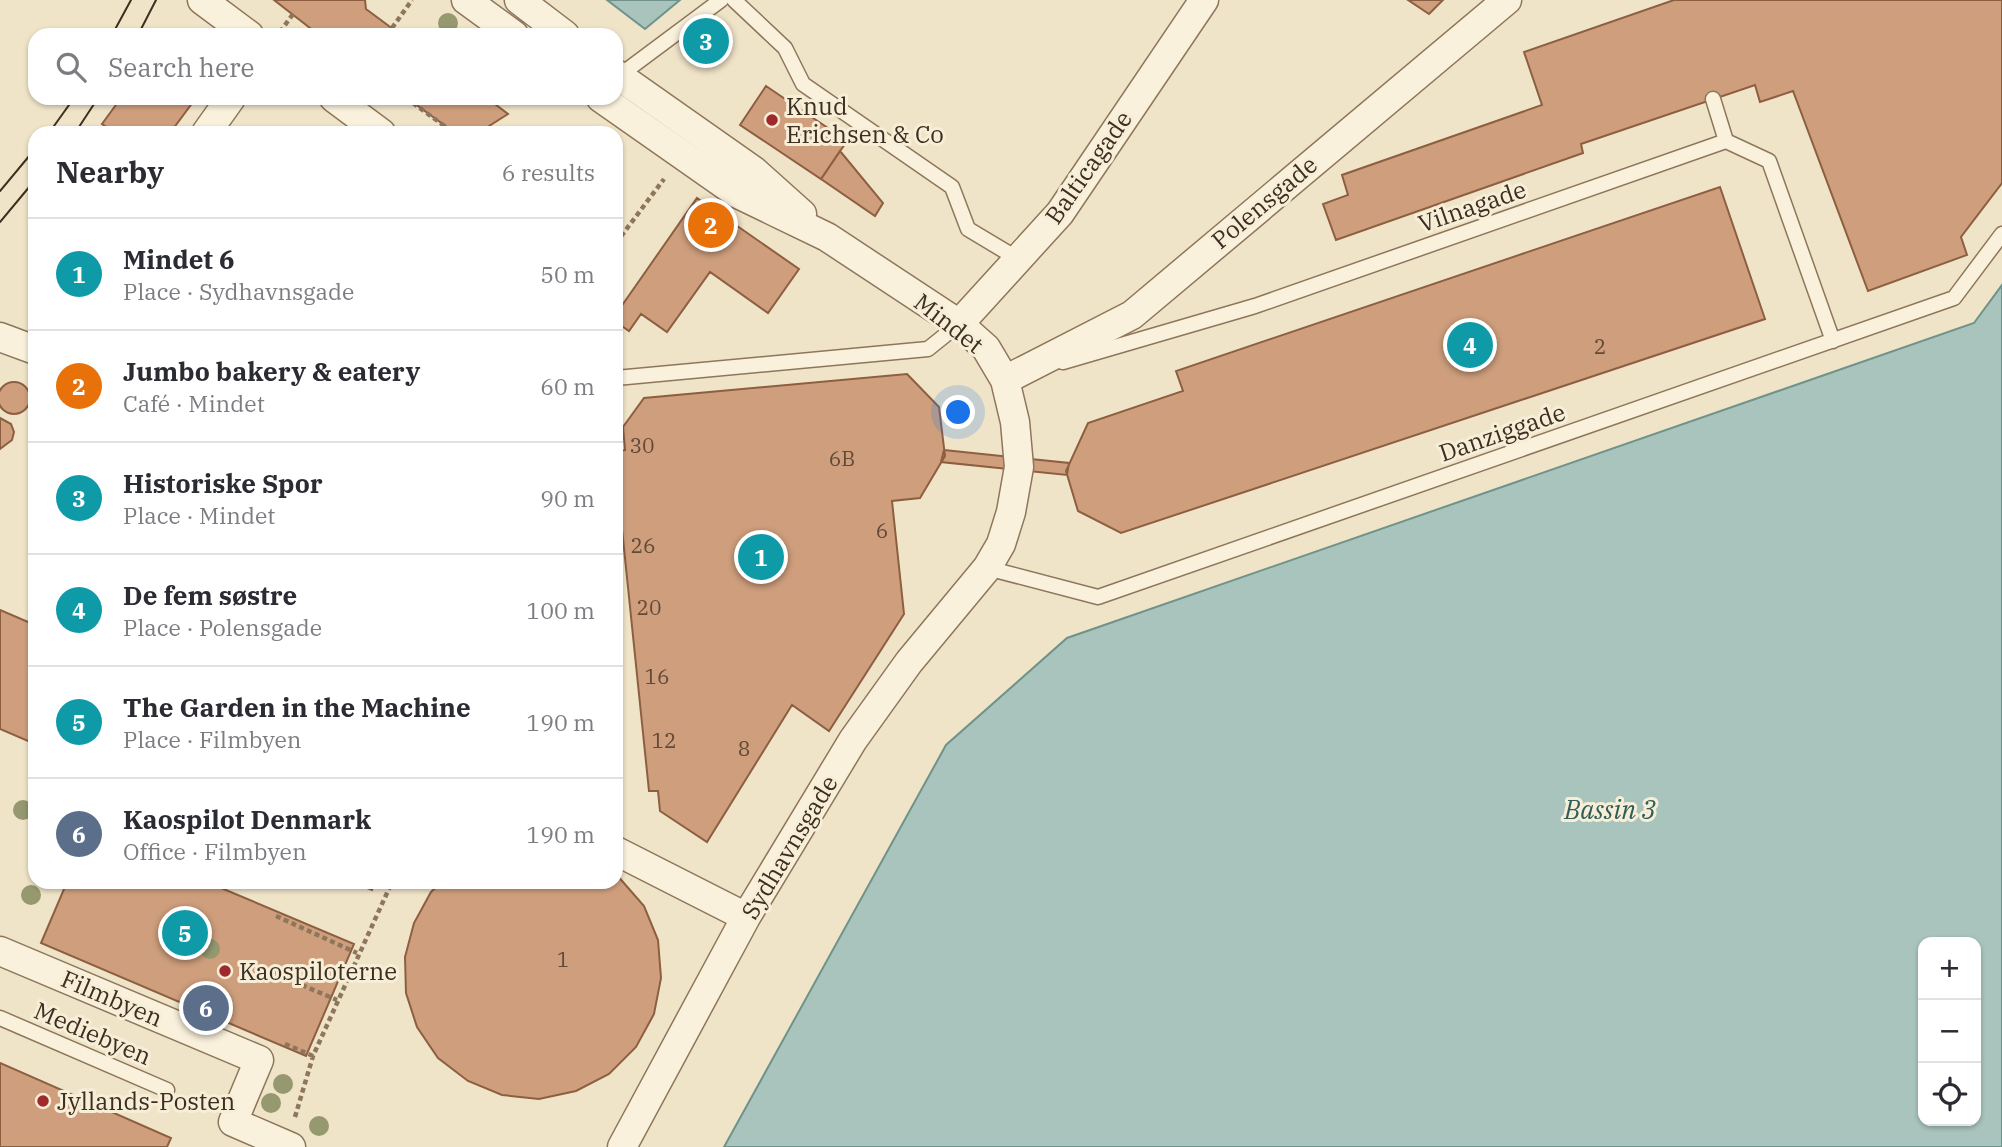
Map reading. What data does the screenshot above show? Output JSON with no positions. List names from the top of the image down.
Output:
{
  "streets": {
    "street": [
      "Balticagade",
      "Polensgade",
      "Mindet",
      "Sydhavnsgade",
      "Filmbyen"
    ],
    "lane": ["Vilnagade", "Danziggade", "Mediebyen"]
  },
  "crossings": [
    ["Balticagade", "Mindet"],
    ["Polensgade", "Vilnagade"],
    ["Polensgade", "Mindet"],
    ["Vilnagade", "Mindet"],
    ["Mindet", "Danziggade"],
    ["Mindet", "Sydhavnsgade"],
    ["Danziggade", "Sydhavnsgade"]
  ],
  "water": ["Bassin 3"],
  "places": ["Knud Erichsen & Co", "Kaospiloterne", "Jyllands-Posten"],
  "house_numbers": [
    "2",
    "30",
    "6B",
    "6",
    "26",
    "20",
    "16",
    "12",
    "8",
    "1"
  ],
  "page": {
    "pins": [
      "3",
      "2",
      "4",
      "1",
      "5",
      "6"
    ],
    "search": "Search here",
    "heading": ["Nearby", "6 results"],
    "list": [
      {
        "mark": "1",
        "name": "Mindet 6",
        "note": "Place · Sydhavnsgade",
        "value": "50 m"
      },
      {
        "mark": "2",
        "name": "Jumbo bakery & eatery",
        "note": "Café · Mindet",
        "value": "60 m"
      },
      {
        "mark": "3",
        "name": "Historiske Spor",
        "note": "Place · Mindet",
        "value": "90 m"
      },
      {
        "mark": "4",
        "name": "De fem søstre",
        "note": "Place · Polensgade",
        "value": "100 m"
      },
      {
        "mark": "5",
        "name": "The Garden in the Machine",
        "note": "Place · Filmbyen",
        "value": "190 m"
      },
      {
        "mark": "6",
        "name": "Kaospilot Denmark",
        "note": "Office · Filmbyen",
        "value": "190 m"
      }
    ],
    "map_buttons": ["+", "−"]
  }
}
